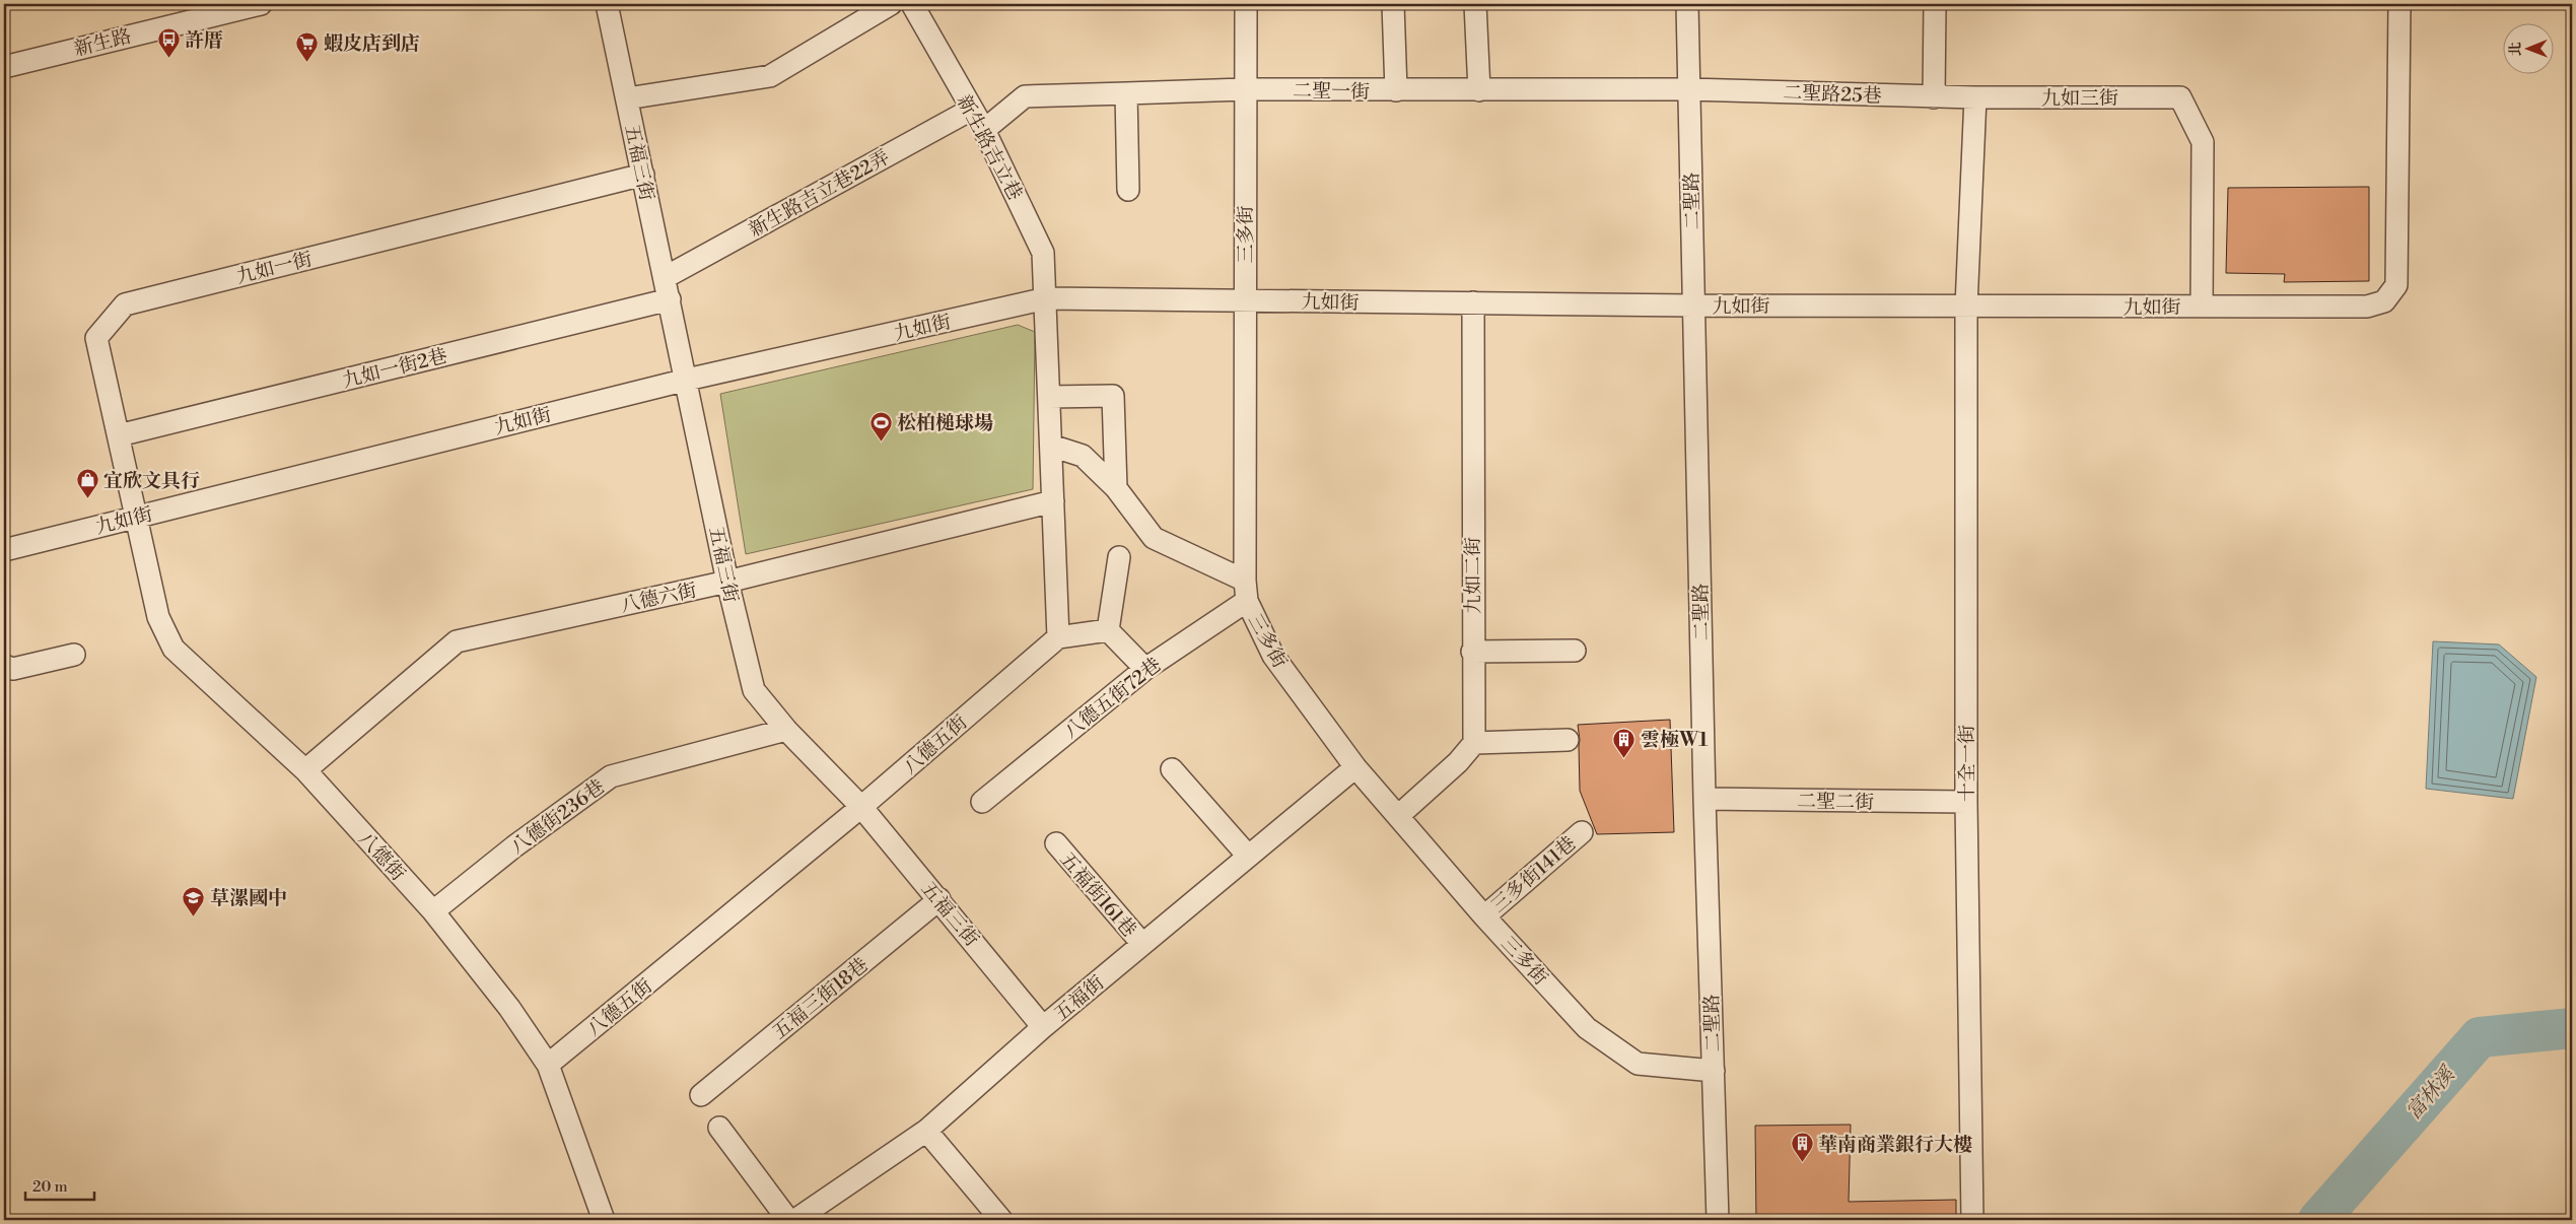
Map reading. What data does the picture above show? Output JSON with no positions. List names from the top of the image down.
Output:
{
  "streets": {
    "street": [
      "新生路",
      "二聖一街",
      "二聖路25巷",
      "九如三街",
      "新生路吉立巷",
      "五福三街",
      "新生路吉立巷22弄",
      "二聖路",
      "三多街",
      "九如一街",
      "九如街",
      "九如一街2巷",
      "九如二街",
      "八德六街",
      "八德五街72巷",
      "八德五街",
      "十全一街",
      "二聖二街",
      "八德街236巷",
      "八德街",
      "三多街141巷",
      "五福街161巷",
      "五福三街18巷",
      "五福街"
    ]
  },
  "crossings": [
    ["二聖一街", "二聖路25巷"],
    ["二聖一街", "新生路吉立巷"],
    ["二聖一街", "二聖路"],
    ["二聖一街", "三多街"],
    ["二聖路25巷", "九如三街"],
    ["二聖路25巷", "二聖路"],
    ["九如三街", "九如街"],
    ["新生路吉立巷", "新生路吉立巷22弄"],
    ["新生路吉立巷", "九如街"],
    ["五福三街", "新生路吉立巷22弄"],
    ["五福三街", "九如一街"],
    ["五福三街", "九如街"],
    ["五福三街", "九如一街2巷"],
    ["五福三街", "八德六街"],
    ["五福三街", "八德五街"],
    ["五福三街", "八德街236巷"],
    ["五福三街", "五福三街18巷"],
    ["五福三街", "五福街"],
    ["二聖路", "三多街"],
    ["二聖路", "九如街"],
    ["二聖路", "二聖二街"],
    ["三多街", "九如街"],
    ["三多街", "八德五街72巷"],
    ["三多街", "三多街141巷"],
    ["三多街", "五福街"],
    ["九如一街", "九如街"],
    ["九如一街", "九如一街2巷"],
    ["九如一街", "八德街"],
    ["九如街", "九如二街"],
    ["九如街", "十全一街"],
    ["九如街", "八德街"],
    ["八德六街", "八德街"],
    ["八德五街", "八德街"],
    ["十全一街", "二聖二街"],
    ["八德街236巷", "八德街"],
    ["五福街161巷", "五福街"]
  ],
  "water": ["富林溪"],
  "places": {
    "bus stop": ["許厝"],
    "supermarket": ["蝦皮店到店"],
    "sports": ["松柏槌球場"],
    "shop": ["宜欣文具行"],
    "building": ["雲極W1", "華南商業銀行大樓"],
    "school or university": ["草漯國中"]
  },
  "scale_bar": "20 m",
  "north": "left"
}
